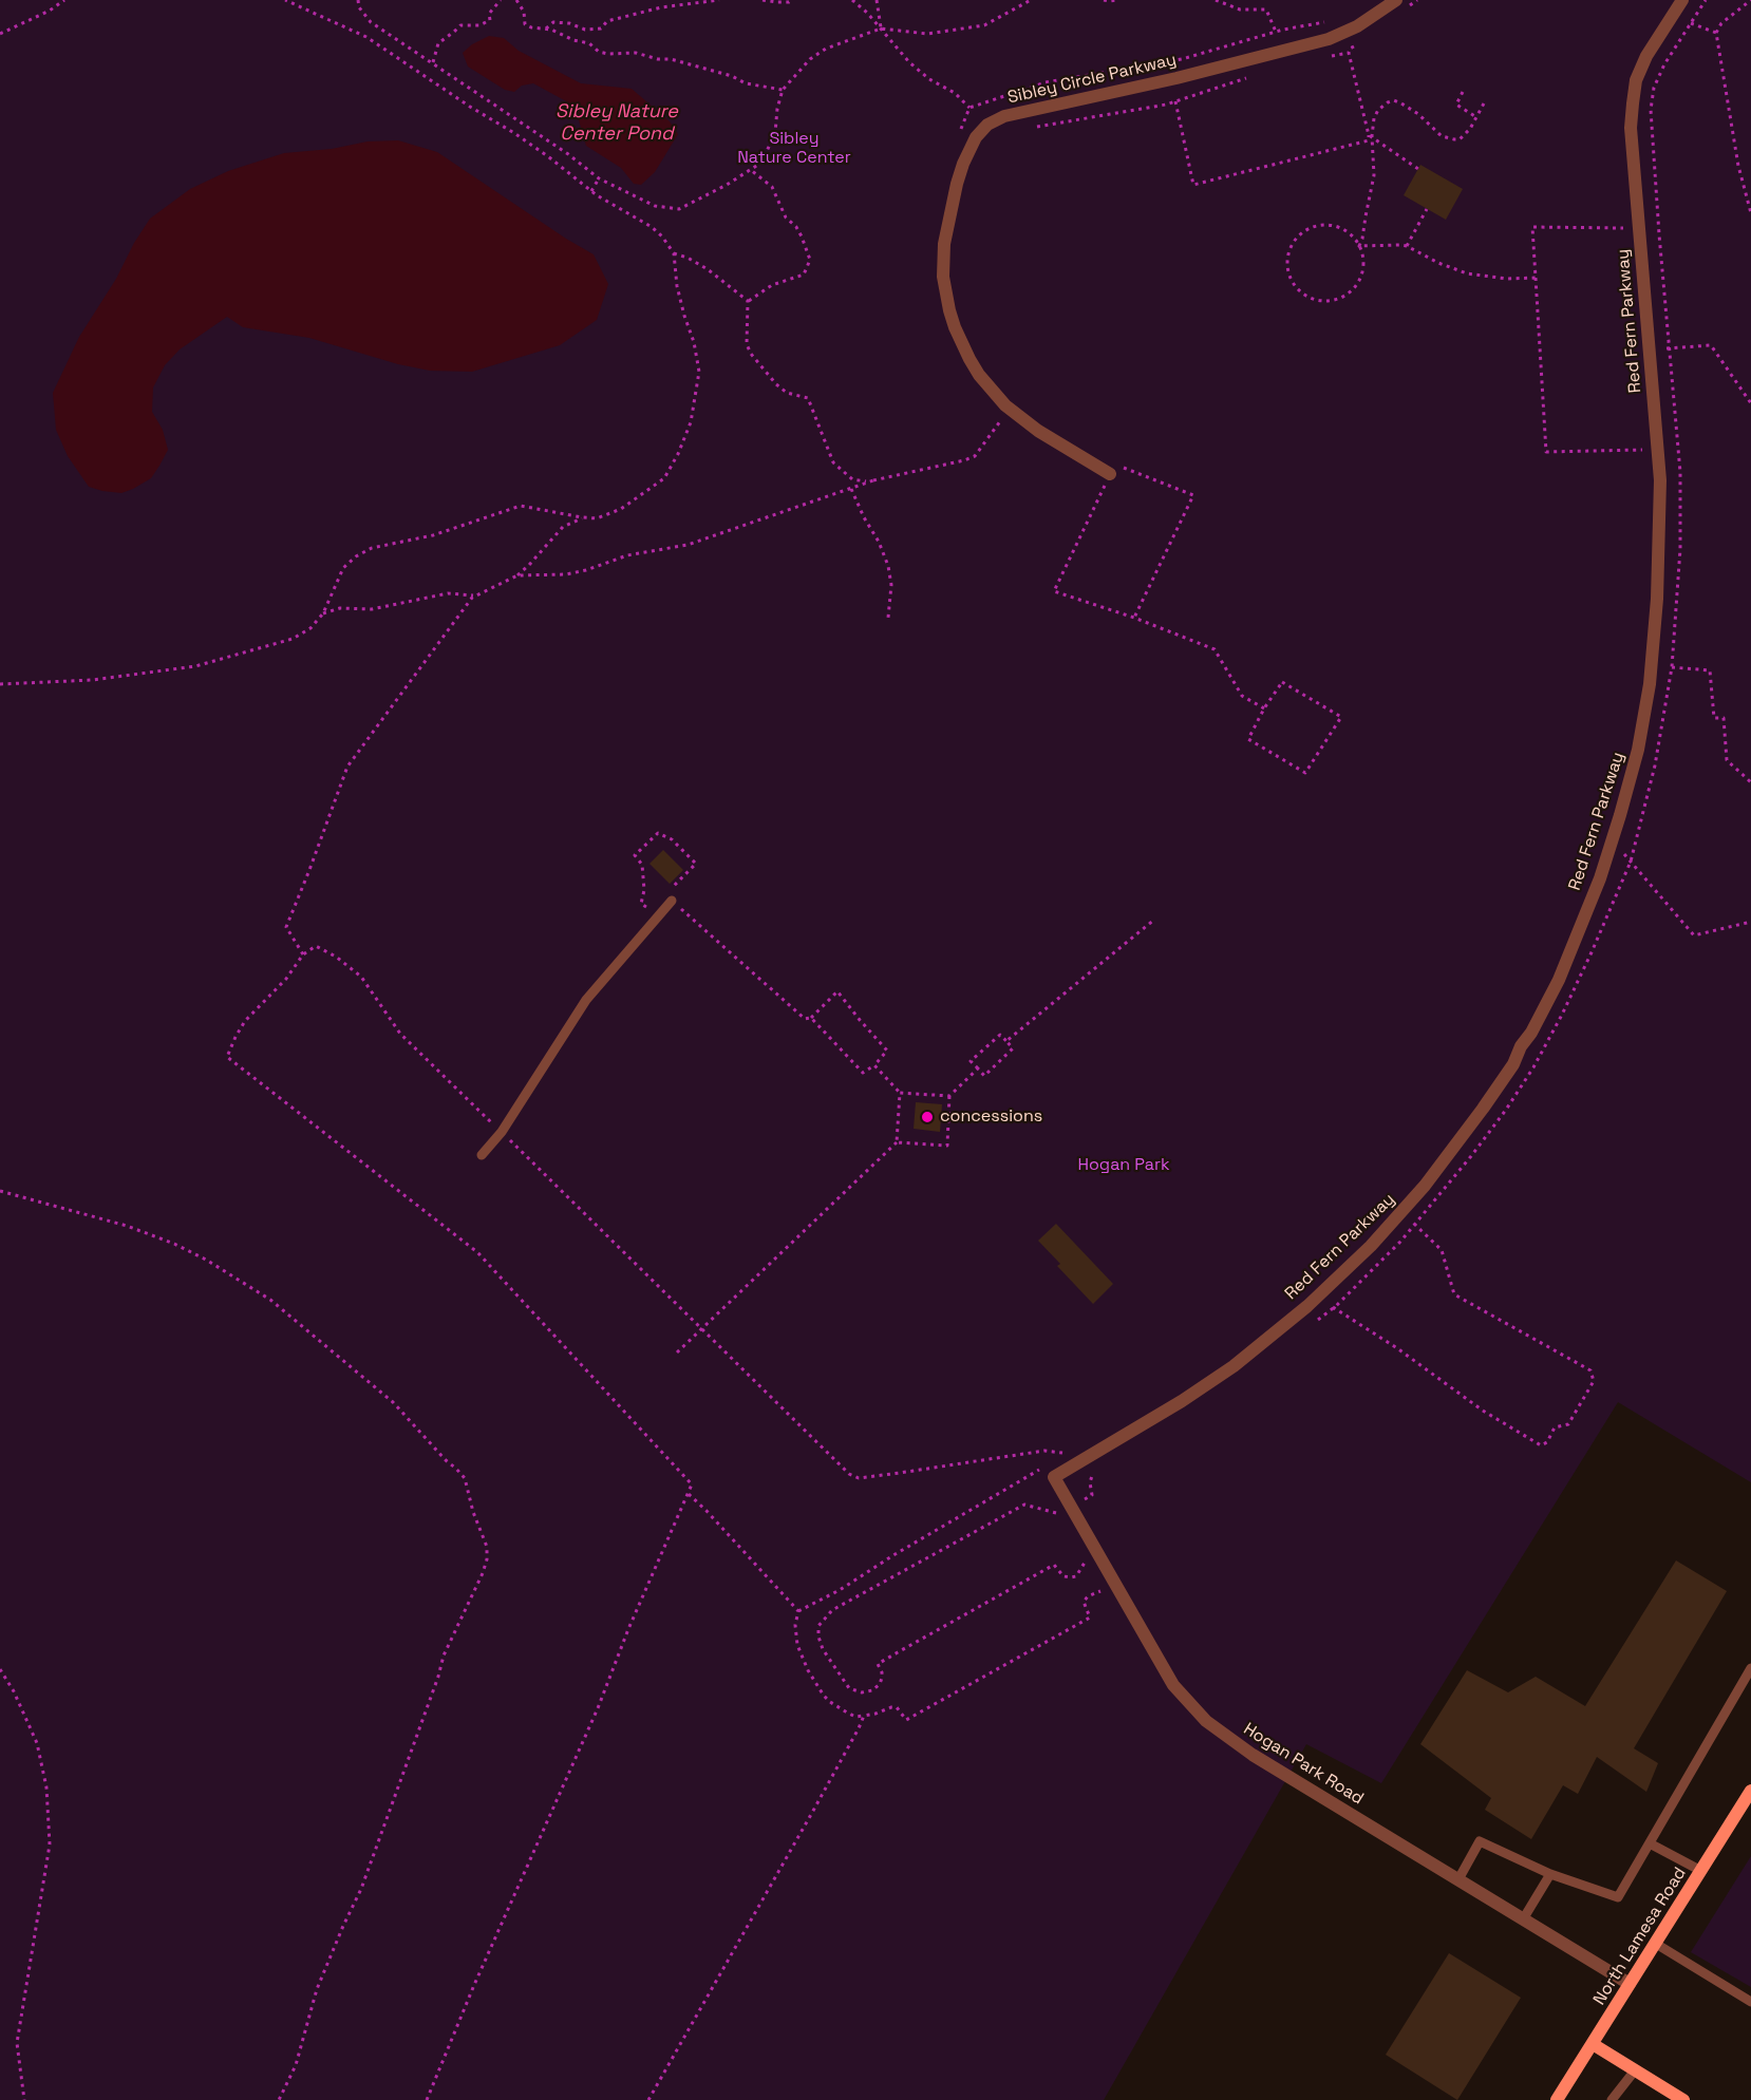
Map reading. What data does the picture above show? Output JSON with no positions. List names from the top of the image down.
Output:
{
  "streets": {
    "main road": ["North Lamesa Road"],
    "street": ["Sibley Circle Parkway", "Red Fern Parkway", "Hogan Park Road"]
  },
  "crossings": [
    ["Red Fern Parkway", "Hogan Park Road"],
    ["Hogan Park Road", "North Lamesa Road"]
  ],
  "water": ["Sibley Nature Center Pond"],
  "parks": ["Sibley Nature Center", "Hogan Park"],
  "places": ["concessions"]
}
